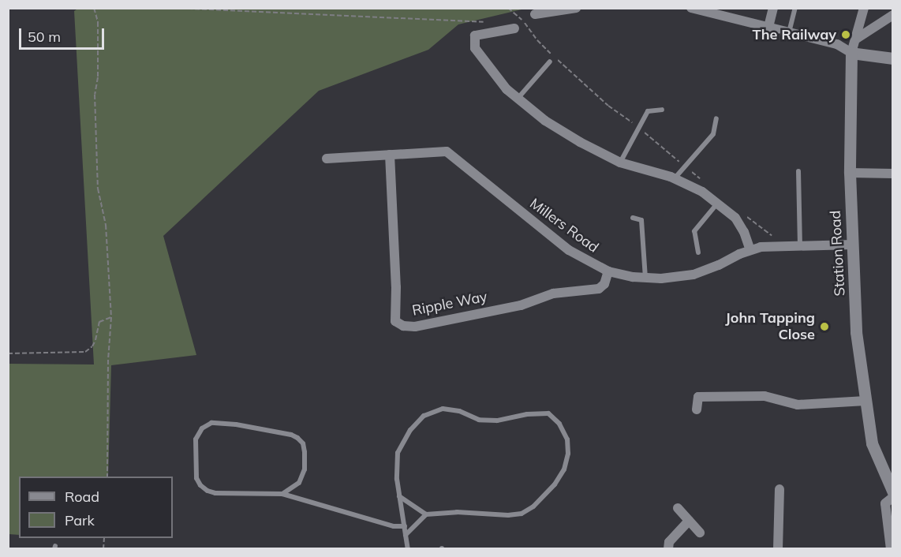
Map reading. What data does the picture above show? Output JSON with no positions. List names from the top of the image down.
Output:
{
  "streets": {
    "street": ["Millers Road", "Station Road", "Ripple Way"]
  },
  "crossings": [
    ["Millers Road", "Station Road"],
    ["Millers Road", "Ripple Way"]
  ],
  "places": ["The Railway", "John Tapping Close"],
  "legend": ["Road", "Park"],
  "scale_bar": "50 m"
}
